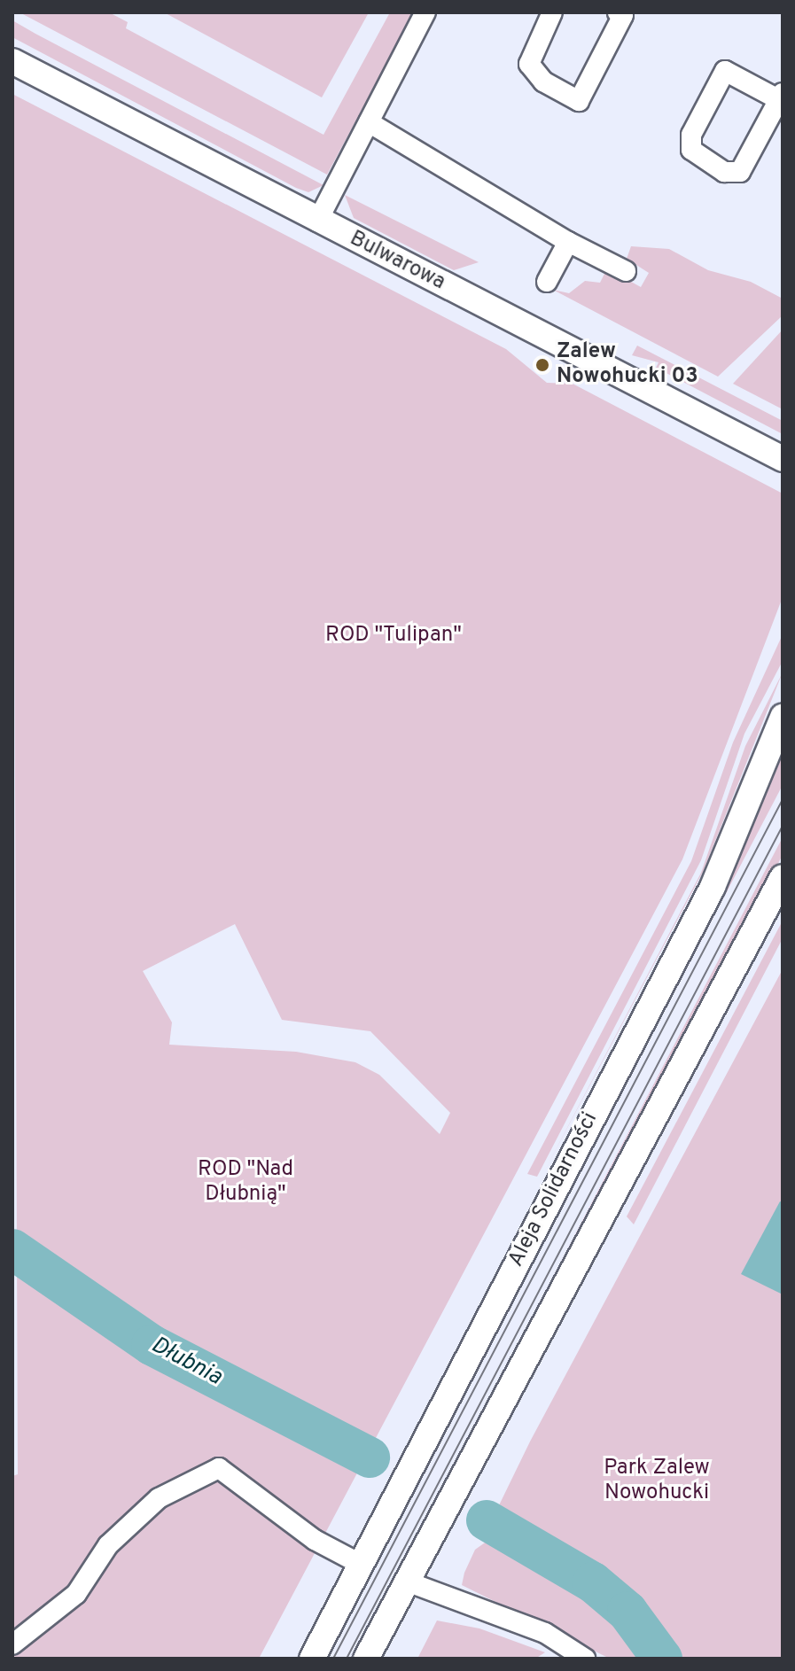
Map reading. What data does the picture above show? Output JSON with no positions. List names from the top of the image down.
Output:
{
  "streets": {
    "street": ["Bulwarowa", "Aleja Solidarności"]
  },
  "water": ["Dłubnia"],
  "parks": ["ROD \"Tulipan\"", "ROD \"Nad Dłubnią\"", "Park Zalew Nowohucki"],
  "places": ["Zalew Nowohucki 03"]
}
